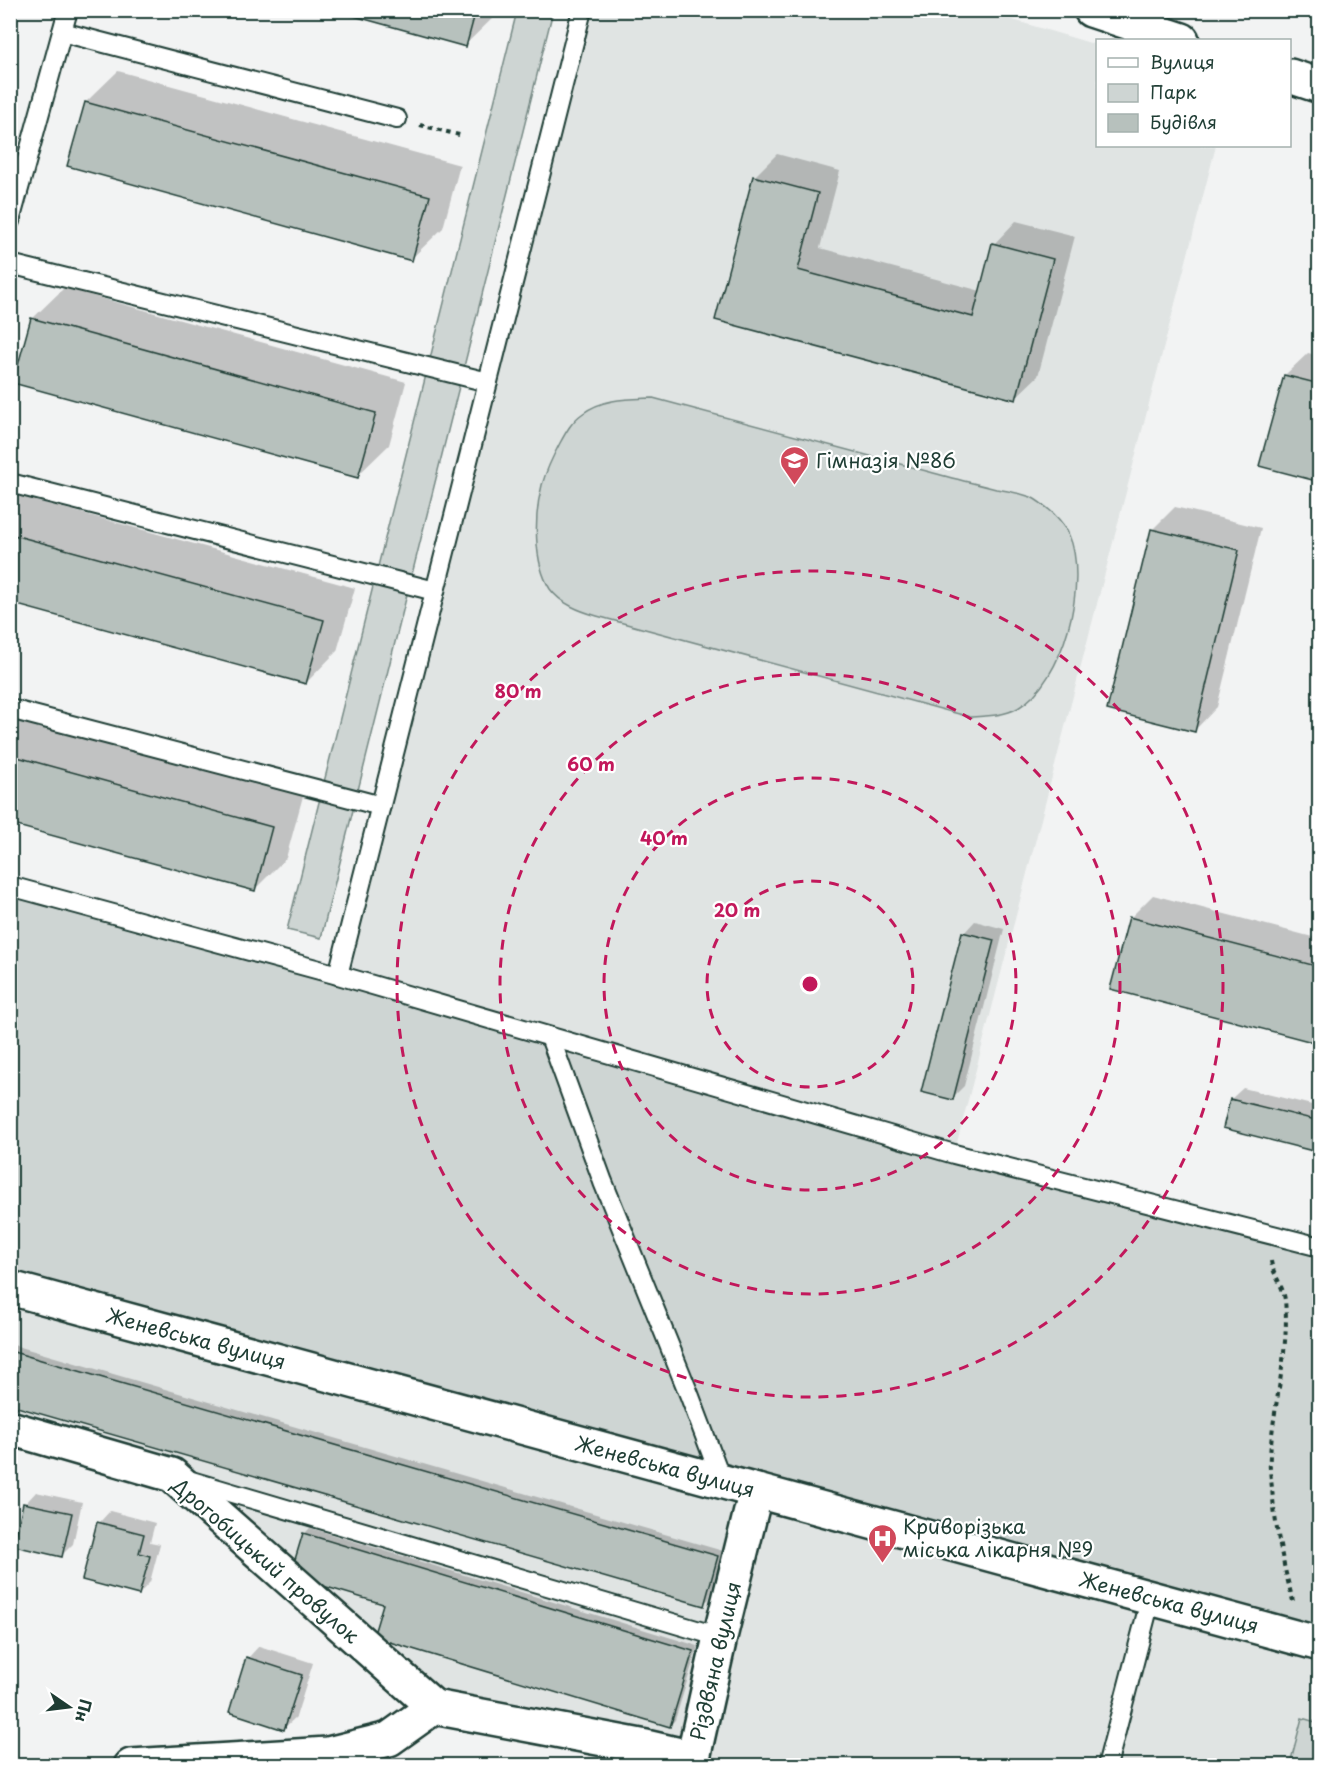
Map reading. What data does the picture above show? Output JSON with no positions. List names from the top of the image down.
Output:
{
  "streets": {
    "street": ["Женевська вулиця", "Дрогобицький провулок", "Різдвяна вулиця"]
  },
  "crossings": [
    ["Женевська вулиця", "Різдвяна вулиця"],
    ["Дрогобицький провулок", "Різдвяна вулиця"]
  ],
  "places": {
    "school or university": ["Гімназія №86"],
    "hospital": ["Криворізька міська лікарня №9"]
  },
  "legend": ["Вулиця", "Парк", "Будівля"],
  "north": "right",
  "rings": [
    "80 m",
    "60 m",
    "40 m",
    "20 m"
  ]
}
